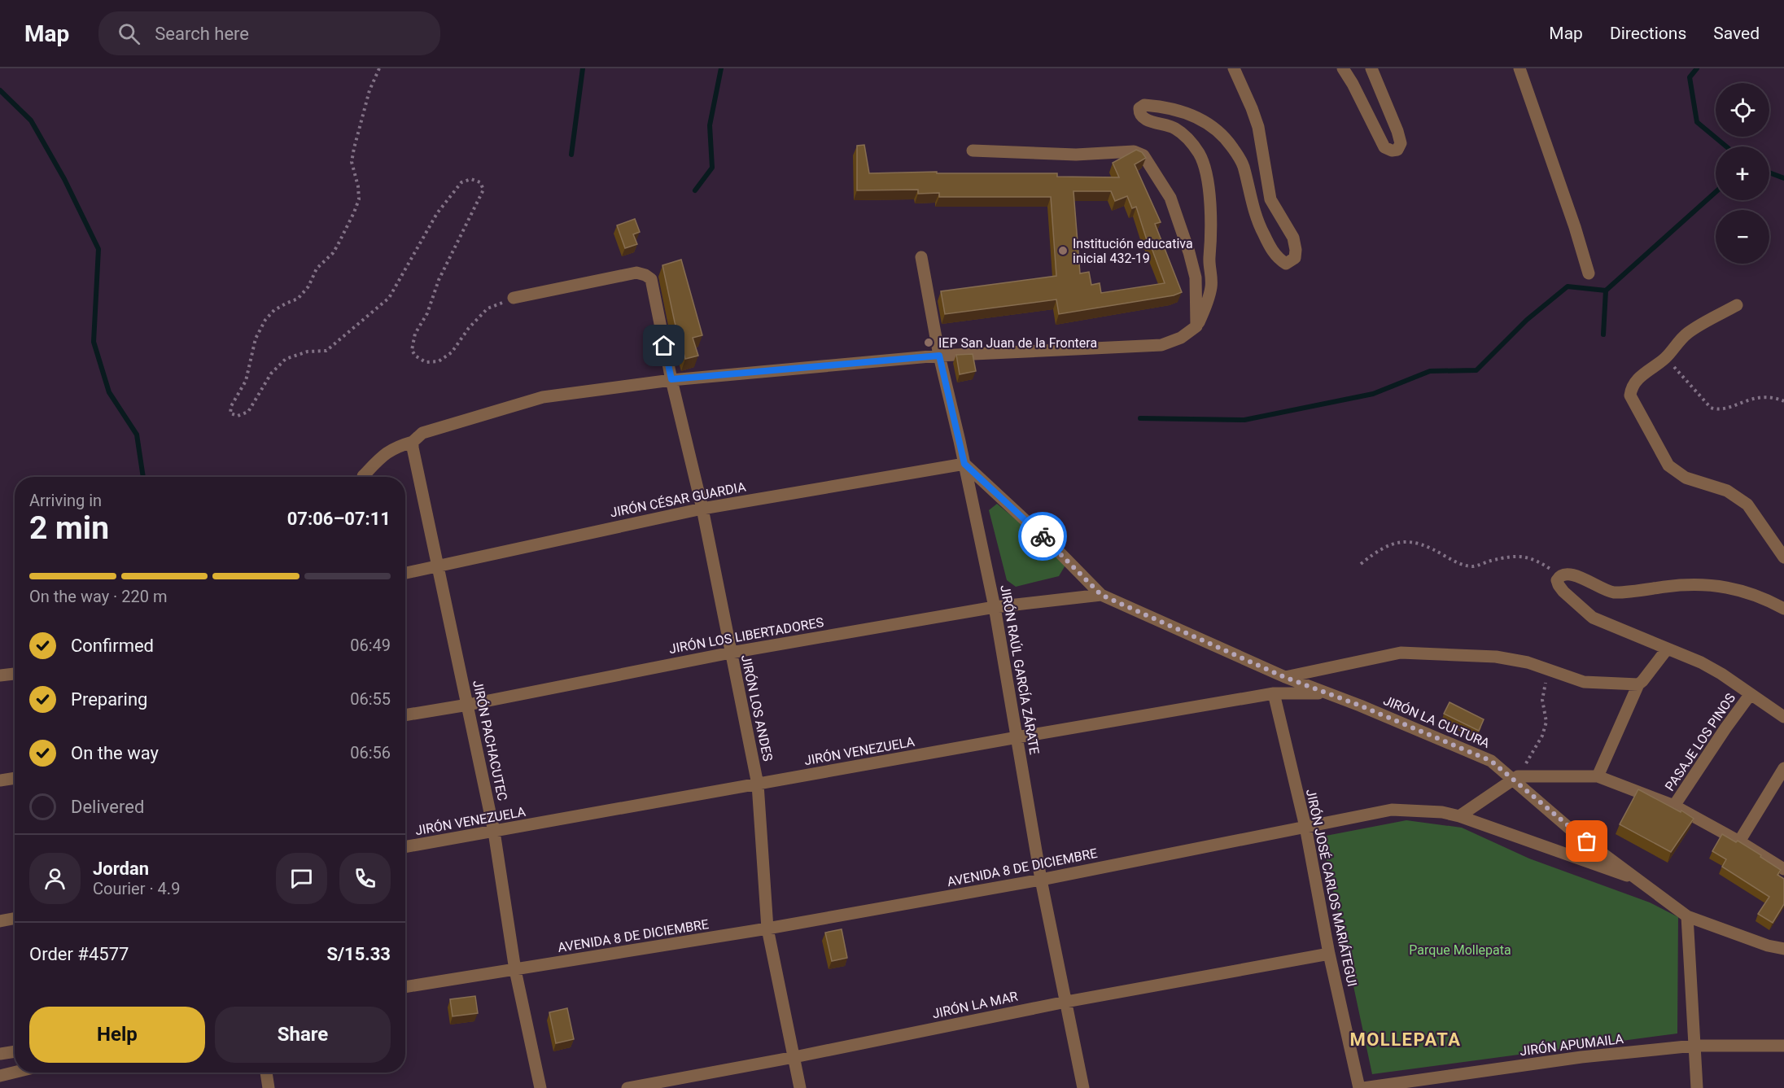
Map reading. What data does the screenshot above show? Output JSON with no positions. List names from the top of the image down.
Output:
{
  "streets": {
    "street": [
      "JIRÓN CÉSAR GUARDIA",
      "JIRÓN LOS LIBERTADORES",
      "JIRÓN RAÚL GARCÍA ZÁRATE",
      "JIRÓN LOS ANDES",
      "JIRÓN LA CULTURA",
      "JIRÓN PACHACUTEC",
      "PASAJE LOS PINOS",
      "JIRÓN VENEZUELA",
      "AVENIDA 8 DE DICIEMBRE",
      "JIRÓN JOSÉ CARLOS MARIÁTEGUI",
      "JIRÓN LA MAR",
      "JIRÓN APUMAILA"
    ]
  },
  "crossings": [
    ["JIRÓN CÉSAR GUARDIA", "JIRÓN RAÚL GARCÍA ZÁRATE"],
    ["JIRÓN CÉSAR GUARDIA", "JIRÓN LOS ANDES"],
    ["JIRÓN CÉSAR GUARDIA", "JIRÓN PACHACUTEC"],
    ["JIRÓN LOS LIBERTADORES", "JIRÓN RAÚL GARCÍA ZÁRATE"],
    ["JIRÓN LOS LIBERTADORES", "JIRÓN LOS ANDES"],
    ["JIRÓN LOS LIBERTADORES", "JIRÓN LA CULTURA"],
    ["JIRÓN LOS LIBERTADORES", "JIRÓN PACHACUTEC"],
    ["JIRÓN RAÚL GARCÍA ZÁRATE", "JIRÓN VENEZUELA"],
    ["JIRÓN RAÚL GARCÍA ZÁRATE", "AVENIDA 8 DE DICIEMBRE"],
    ["JIRÓN RAÚL GARCÍA ZÁRATE", "JIRÓN LA MAR"],
    ["JIRÓN LOS ANDES", "JIRÓN VENEZUELA"],
    ["JIRÓN LOS ANDES", "AVENIDA 8 DE DICIEMBRE"],
    ["JIRÓN LOS ANDES", "JIRÓN LA MAR"],
    ["JIRÓN LA CULTURA", "JIRÓN VENEZUELA"],
    ["JIRÓN LA CULTURA", "AVENIDA 8 DE DICIEMBRE"],
    ["JIRÓN PACHACUTEC", "JIRÓN VENEZUELA"],
    ["JIRÓN PACHACUTEC", "AVENIDA 8 DE DICIEMBRE"],
    ["JIRÓN VENEZUELA", "JIRÓN JOSÉ CARLOS MARIÁTEGUI"],
    ["AVENIDA 8 DE DICIEMBRE", "JIRÓN JOSÉ CARLOS MARIÁTEGUI"],
    ["JIRÓN JOSÉ CARLOS MARIÁTEGUI", "JIRÓN LA MAR"]
  ],
  "districts": ["MOLLEPATA"],
  "parks": ["Parque Mollepata"],
  "places": ["Institución educativa inicial 432-19", "IEP San Juan de la Frontera"],
  "page": {
    "header": "Map",
    "search": "Search here",
    "nav": ["Map", "Directions", "Saved"],
    "map_buttons": ["+", "−"],
    "heading": ["2 min", "Arriving in", "07:06–07:11"],
    "panel": [
      "Jordan",
      "Courier · 4.9",
      "Order #4577",
      "S/15.33"
    ],
    "bar": "On the way · 220 m",
    "list": [
      ["Confirmed", "06:49"],
      ["Preparing", "06:55"],
      ["On the way", "06:56"],
      "Delivered"
    ],
    "buttons": ["Help", "Share"]
  }
}
